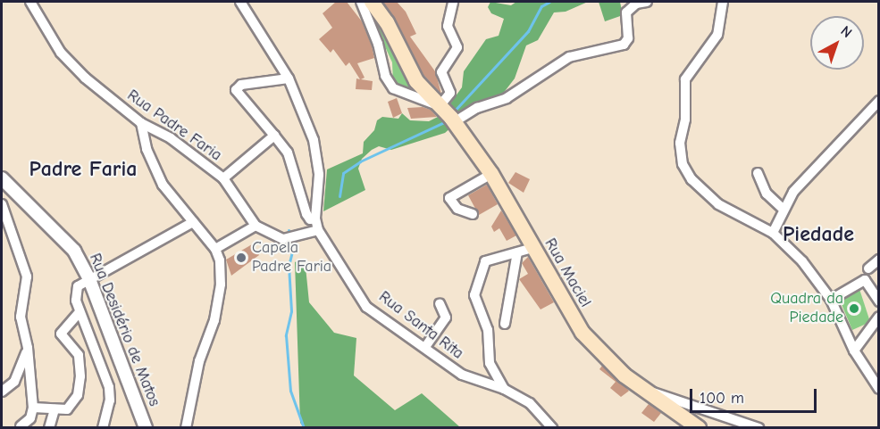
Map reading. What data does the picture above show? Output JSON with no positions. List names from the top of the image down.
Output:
{
  "streets": {
    "main road": ["Rua Maciel"],
    "street": ["Rua Padre Faria", "Rua Santa Rita", "Rua Desidério de Matos"]
  },
  "crossings": [
    ["Rua Padre Faria", "Rua Santa Rita"]
  ],
  "districts": ["Padre Faria", "Piedade"],
  "places": ["Capela Padre Faria", "Quadra da Piedade"],
  "scale_bar": "100 m",
  "north": "top right"
}
